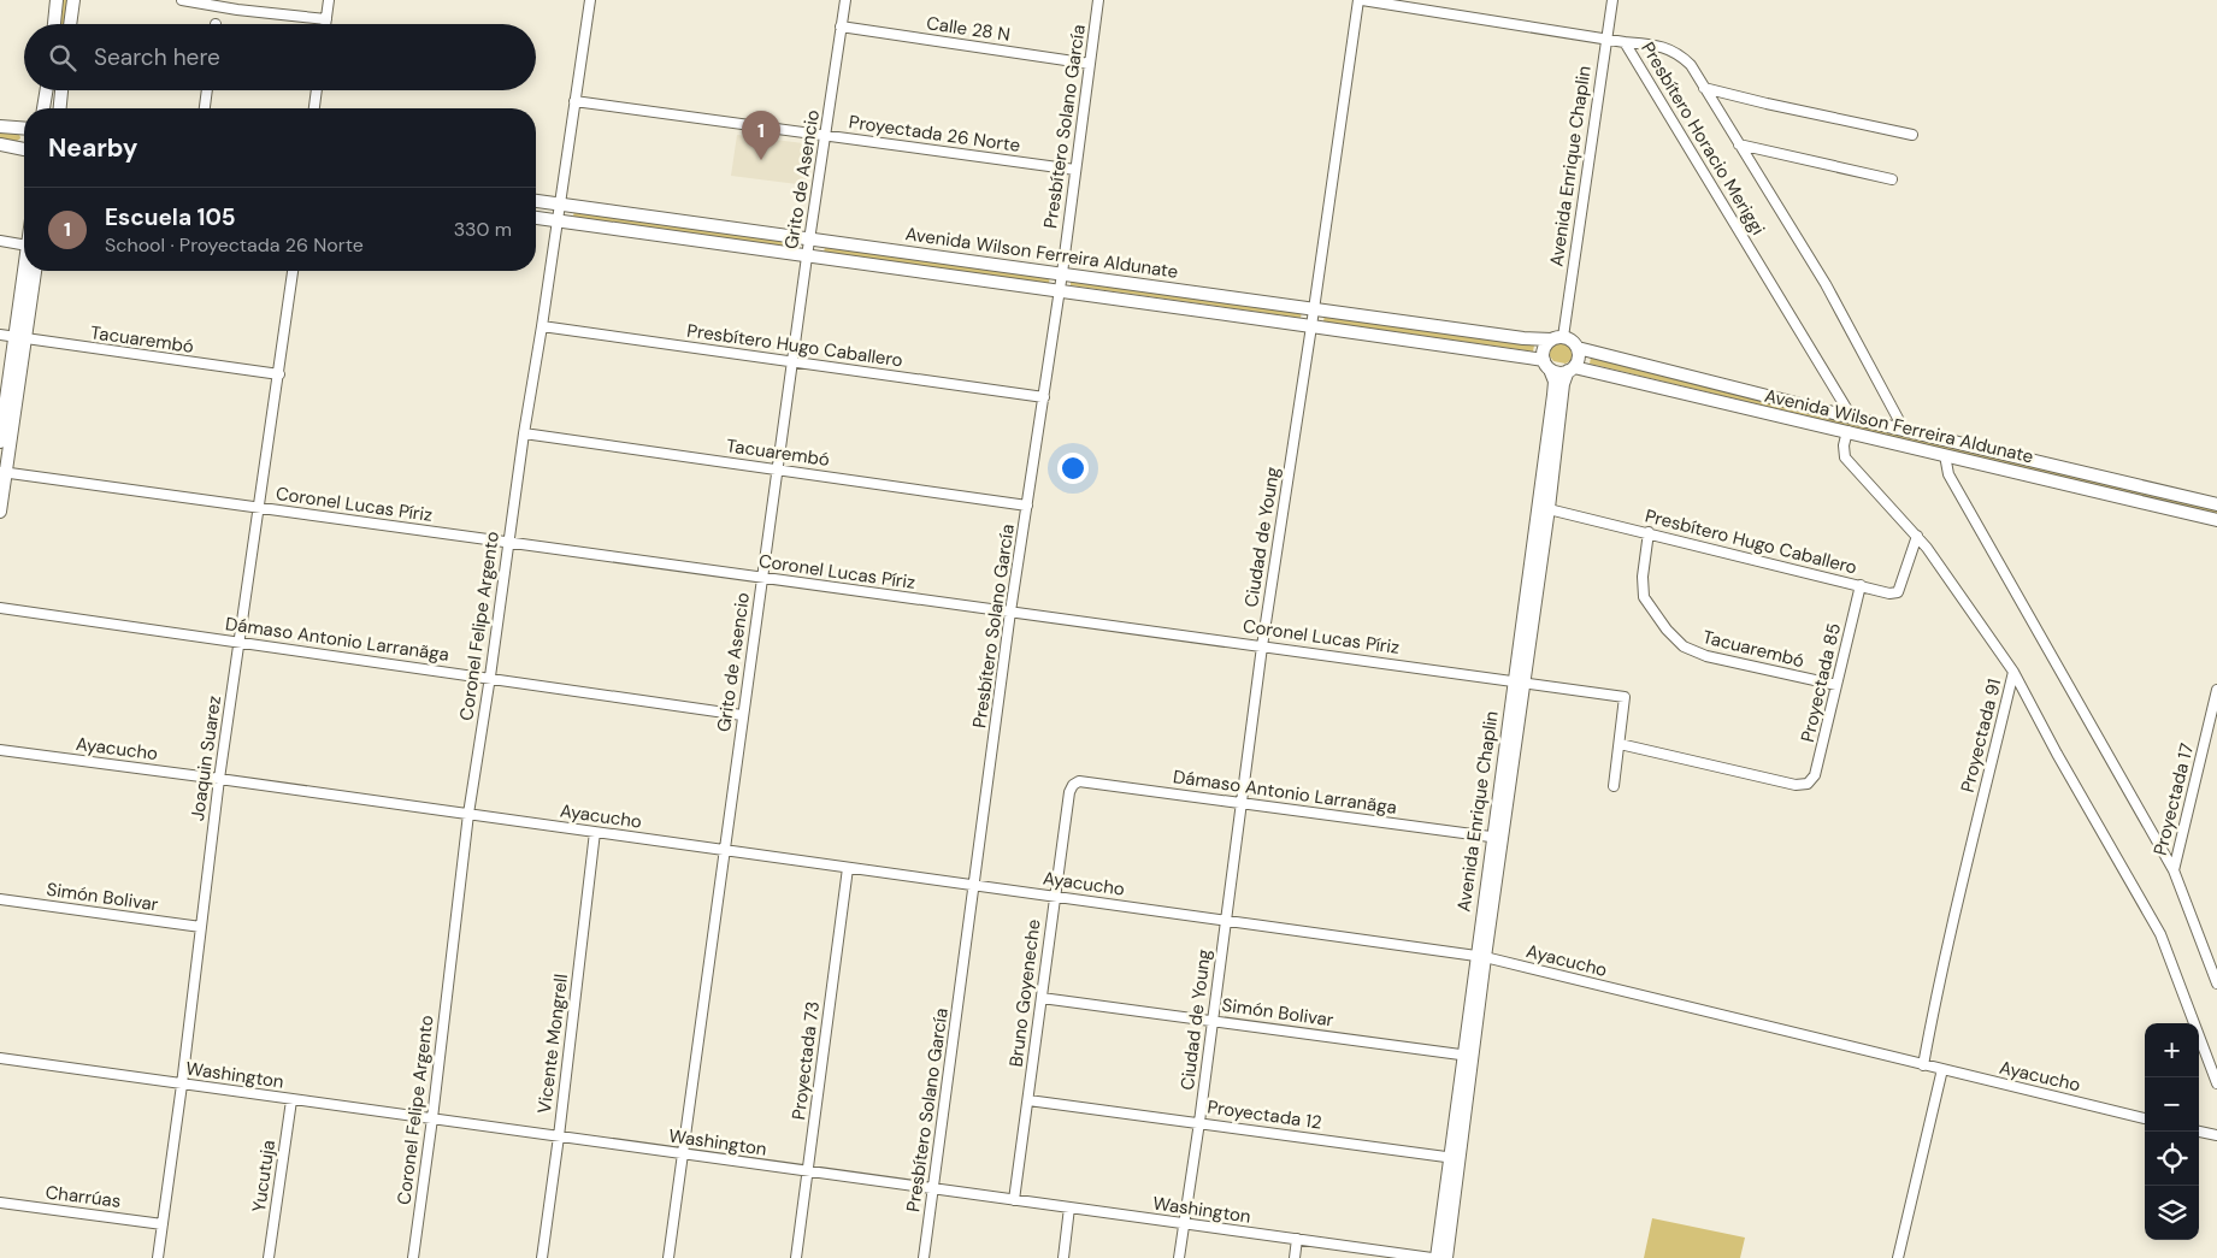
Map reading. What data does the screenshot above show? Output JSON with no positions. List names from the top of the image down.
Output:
{
  "streets": {
    "street": [
      "Calle 28 N",
      "Presbítero Solano García",
      "Proyectada 26 Norte",
      "Presbítero Horacio Meriggi",
      "Avenida Enrique Chaplin",
      "Grito de Asencio",
      "Avenida Wilson Ferreira Aldunate",
      "Tacuarembó",
      "Presbítero Hugo Caballero",
      "Coronel Lucas Píriz",
      "Ciudad de Young",
      "Coronel Felipe Argento",
      "Dámaso Antonio Larranãga",
      "Proyectada 85",
      "Proyectada 91",
      "Ayacucho",
      "Joaquin Suarez",
      "Proyectada 17",
      "Simón Bolivar",
      "Bruno Goyeneche",
      "Vicente Mongrell",
      "Proyectada 73",
      "Washington",
      "Proyectada 12",
      "Yucutuja",
      "Charrúas"
    ]
  },
  "crossings": [
    ["Calle 28 N", "Presbítero Solano García"],
    ["Calle 28 N", "Grito de Asencio"],
    ["Presbítero Solano García", "Proyectada 26 Norte"],
    ["Presbítero Solano García", "Avenida Wilson Ferreira Aldunate"],
    ["Presbítero Solano García", "Tacuarembó"],
    ["Presbítero Solano García", "Presbítero Hugo Caballero"],
    ["Presbítero Solano García", "Coronel Lucas Píriz"],
    ["Presbítero Solano García", "Ayacucho"],
    ["Presbítero Solano García", "Washington"],
    ["Proyectada 26 Norte", "Grito de Asencio"],
    ["Proyectada 26 Norte", "Coronel Felipe Argento"],
    ["Presbítero Horacio Meriggi", "Avenida Enrique Chaplin"],
    ["Presbítero Horacio Meriggi", "Avenida Wilson Ferreira Aldunate"],
    ["Presbítero Horacio Meriggi", "Ciudad de Young"],
    ["Avenida Enrique Chaplin", "Avenida Wilson Ferreira Aldunate"],
    ["Avenida Enrique Chaplin", "Presbítero Hugo Caballero"],
    ["Avenida Enrique Chaplin", "Coronel Lucas Píriz"],
    ["Avenida Enrique Chaplin", "Dámaso Antonio Larranãga"],
    ["Avenida Enrique Chaplin", "Ayacucho"],
    ["Avenida Enrique Chaplin", "Simón Bolivar"],
    ["Avenida Enrique Chaplin", "Washington"],
    ["Avenida Enrique Chaplin", "Proyectada 12"],
    ["Grito de Asencio", "Avenida Wilson Ferreira Aldunate"],
    ["Grito de Asencio", "Tacuarembó"],
    ["Grito de Asencio", "Presbítero Hugo Caballero"],
    ["Grito de Asencio", "Coronel Lucas Píriz"],
    ["Grito de Asencio", "Dámaso Antonio Larranãga"],
    ["Grito de Asencio", "Ayacucho"],
    ["Grito de Asencio", "Washington"],
    ["Avenida Wilson Ferreira Aldunate", "Ciudad de Young"],
    ["Avenida Wilson Ferreira Aldunate", "Coronel Felipe Argento"],
    ["Avenida Wilson Ferreira Aldunate", "Proyectada 91"],
    ["Tacuarembó", "Presbítero Hugo Caballero"],
    ["Tacuarembó", "Coronel Felipe Argento"],
    ["Tacuarembó", "Proyectada 85"],
    ["Tacuarembó", "Joaquin Suarez"],
    ["Presbítero Hugo Caballero", "Coronel Felipe Argento"],
    ["Presbítero Hugo Caballero", "Proyectada 85"],
    ["Presbítero Hugo Caballero", "Proyectada 91"],
    ["Coronel Lucas Píriz", "Ciudad de Young"],
    ["Coronel Lucas Píriz", "Coronel Felipe Argento"],
    ["Coronel Lucas Píriz", "Proyectada 85"],
    ["Coronel Lucas Píriz", "Joaquin Suarez"],
    ["Ciudad de Young", "Dámaso Antonio Larranãga"],
    ["Ciudad de Young", "Ayacucho"],
    ["Ciudad de Young", "Simón Bolivar"],
    ["Ciudad de Young", "Washington"],
    ["Ciudad de Young", "Proyectada 12"],
    ["Coronel Felipe Argento", "Dámaso Antonio Larranãga"],
    ["Coronel Felipe Argento", "Ayacucho"],
    ["Coronel Felipe Argento", "Washington"],
    ["Dámaso Antonio Larranãga", "Joaquin Suarez"],
    ["Dámaso Antonio Larranãga", "Bruno Goyeneche"],
    ["Proyectada 91", "Ayacucho"],
    ["Ayacucho", "Joaquin Suarez"],
    ["Ayacucho", "Bruno Goyeneche"],
    ["Ayacucho", "Vicente Mongrell"],
    ["Ayacucho", "Proyectada 73"],
    ["Joaquin Suarez", "Simón Bolivar"],
    ["Joaquin Suarez", "Washington"],
    ["Joaquin Suarez", "Charrúas"],
    ["Simón Bolivar", "Bruno Goyeneche"],
    ["Bruno Goyeneche", "Washington"],
    ["Bruno Goyeneche", "Proyectada 12"],
    ["Vicente Mongrell", "Washington"],
    ["Proyectada 73", "Washington"],
    ["Washington", "Yucutuja"]
  ],
  "page": {
    "search": "Search here",
    "heading": "Nearby",
    "pins": "1",
    "list": [
      {
        "mark": "1",
        "name": "Escuela 105",
        "note": "School · Proyectada 26 Norte",
        "value": "330 m"
      }
    ],
    "map_buttons": ["+", "−"]
  }
}
